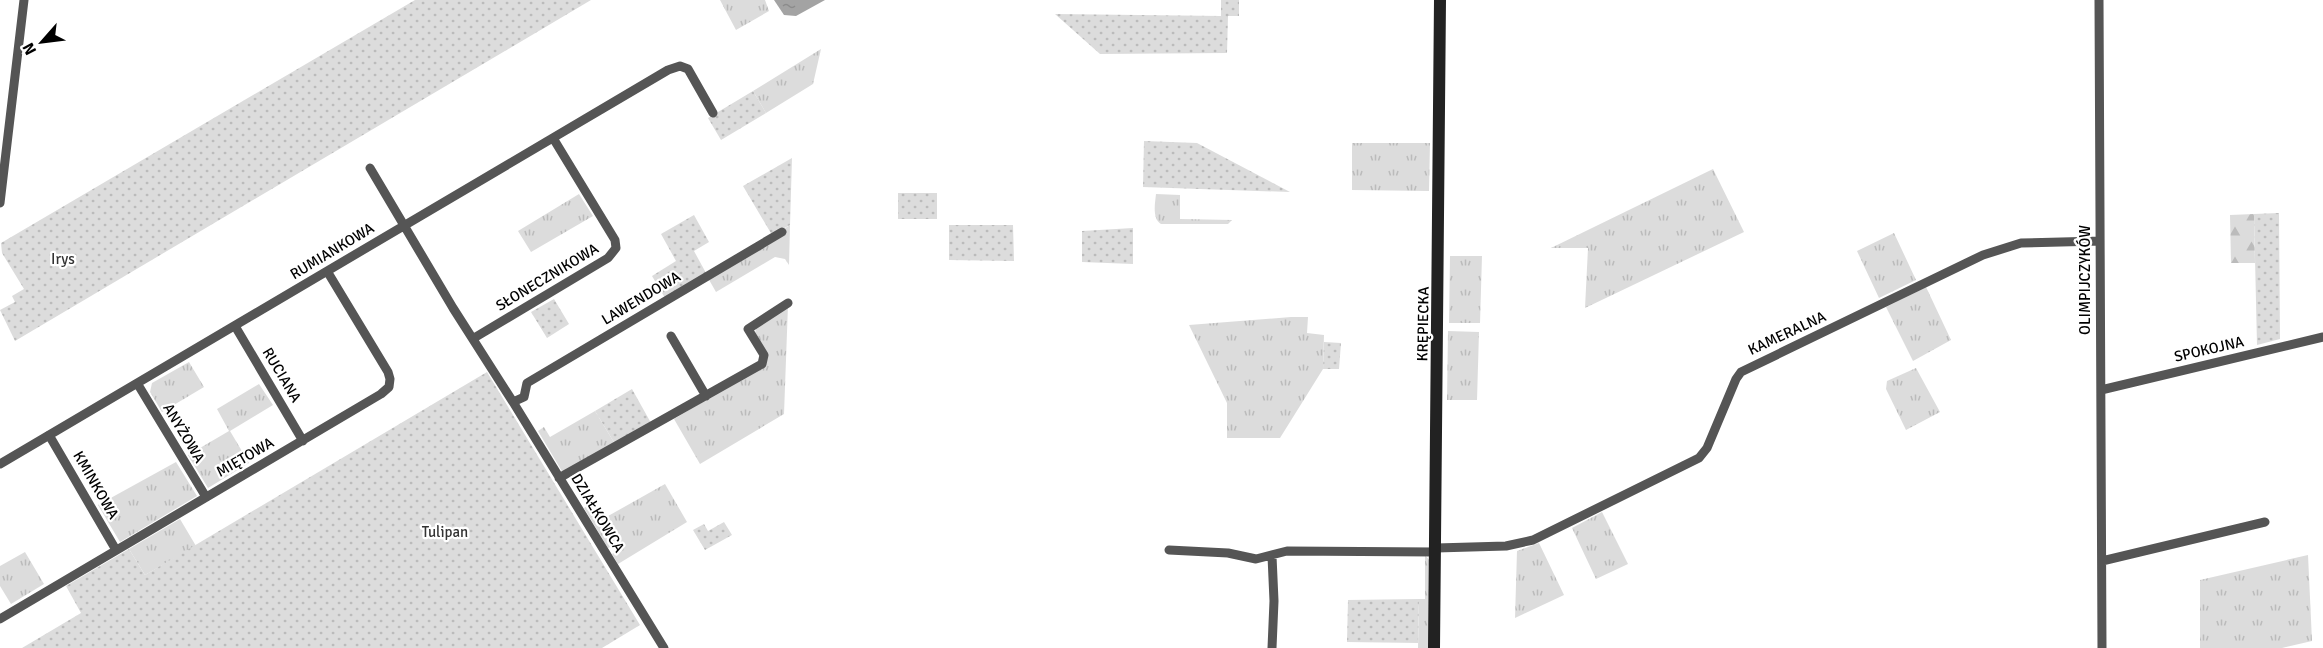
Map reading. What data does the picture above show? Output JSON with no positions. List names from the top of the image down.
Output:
{
  "streets": {
    "street": [
      "RUMIANKOWA",
      "SŁONECZNIKOWA",
      "OLIMPIJCZYKÓW",
      "LAWENDOWA",
      "KRĘPIECKA",
      "KAMERALNA",
      "SPOKOJNA",
      "RUCIANA",
      "ANYŻOWA",
      "MIĘTOWA",
      "KMINKOWA",
      "DZIAŁKOWCA"
    ]
  },
  "crossings": [
    ["RUMIANKOWA", "SŁONECZNIKOWA"],
    ["RUMIANKOWA", "RUCIANA"],
    ["RUMIANKOWA", "ANYŻOWA"],
    ["RUMIANKOWA", "MIĘTOWA"],
    ["RUMIANKOWA", "KMINKOWA"],
    ["SŁONECZNIKOWA", "DZIAŁKOWCA"],
    ["OLIMPIJCZYKÓW", "KAMERALNA"],
    ["OLIMPIJCZYKÓW", "SPOKOJNA"],
    ["LAWENDOWA", "DZIAŁKOWCA"],
    ["KRĘPIECKA", "KAMERALNA"],
    ["RUCIANA", "MIĘTOWA"],
    ["ANYŻOWA", "MIĘTOWA"],
    ["MIĘTOWA", "KMINKOWA"]
  ],
  "parks": ["Irys", "Tulipan"],
  "north": "bottom left"
}
